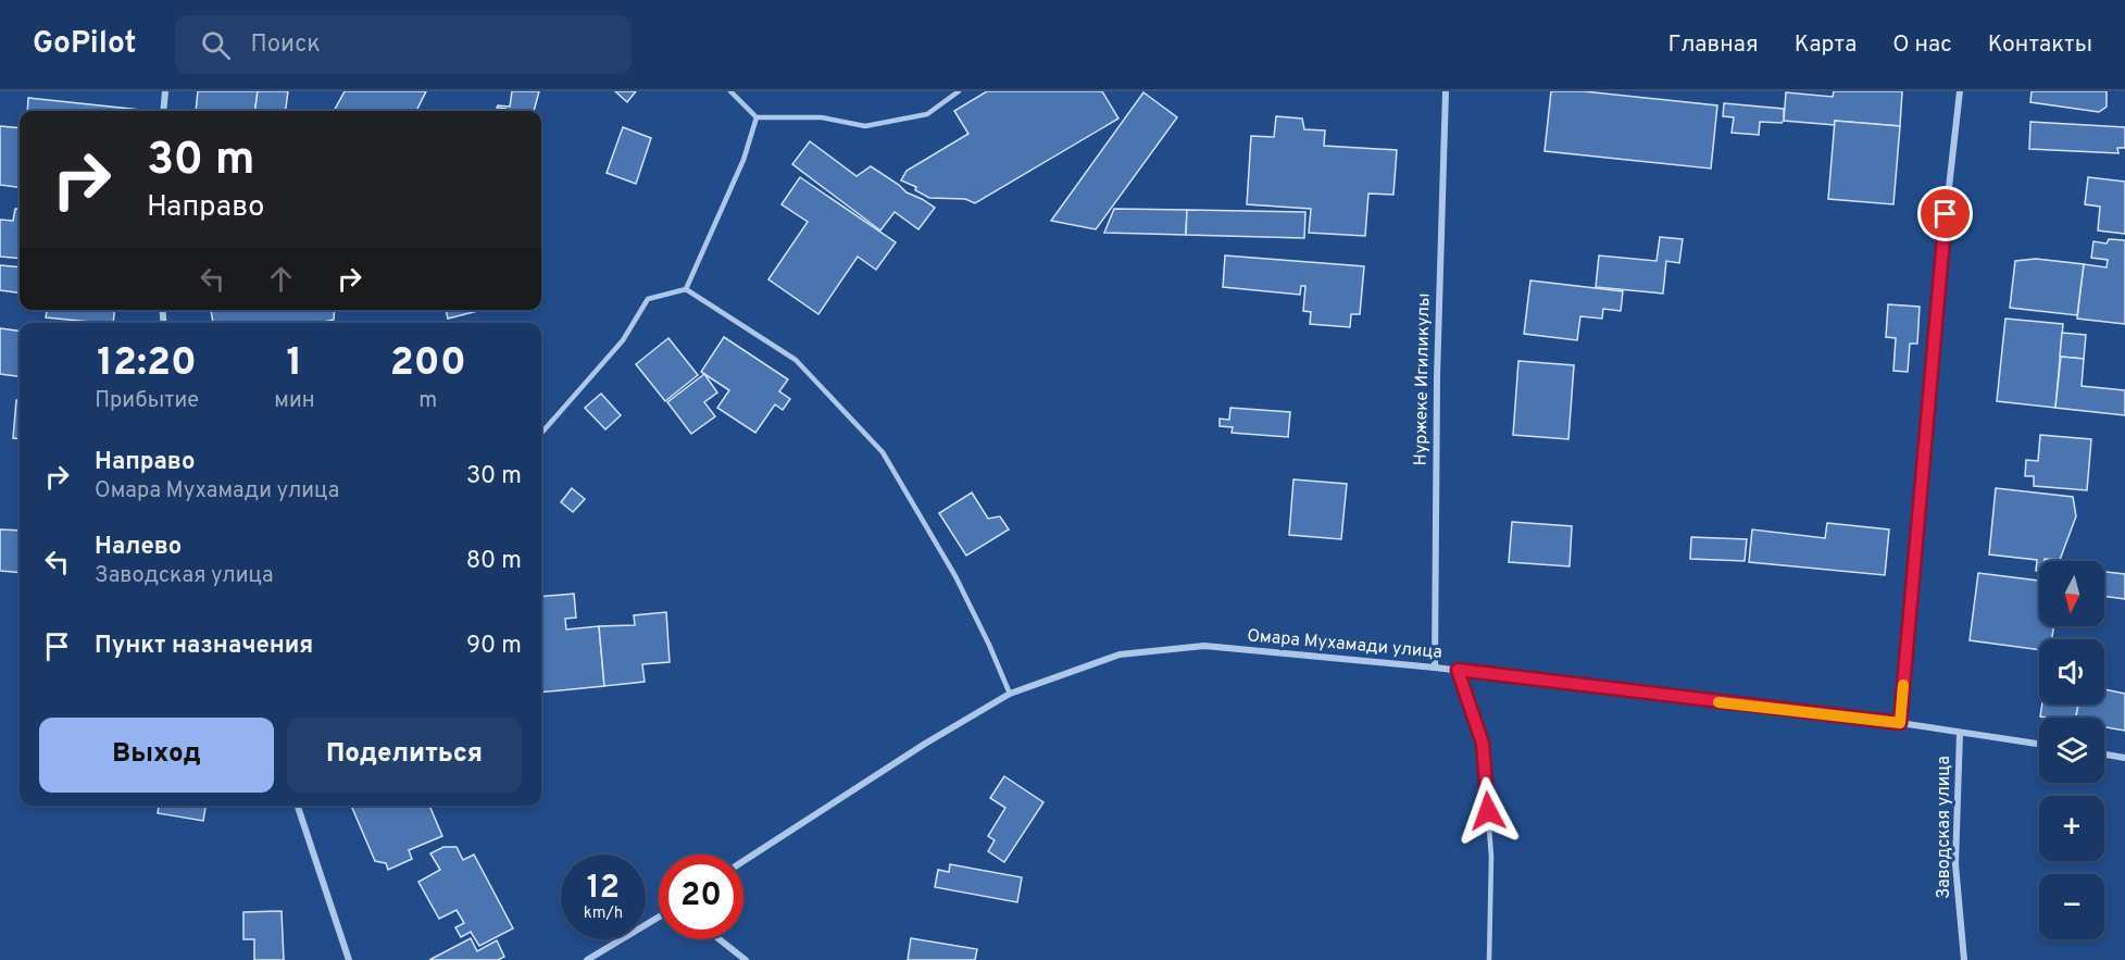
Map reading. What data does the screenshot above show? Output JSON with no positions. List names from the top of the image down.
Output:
{
  "streets": {
    "street": ["Нуржеке Игиликулы", "Омара Мухамади улица", "Заводская улица"]
  },
  "crossings": [
    ["Нуржеке Игиликулы", "Омара Мухамади улица"],
    ["Омара Мухамади улица", "Заводская улица"]
  ],
  "north": "bottom",
  "page": {
    "header": "GoPilot",
    "search": "Поиск",
    "nav": [
      "Главная",
      "Карта",
      "О нас",
      "Контакты"
    ],
    "turn": ["30 m", "Направо"],
    "eta": [
      "12:20",
      "Прибытие",
      "1",
      "мин",
      "200",
      "m"
    ],
    "list": [
      {
        "name": "Направо",
        "note": "Омара Мухамади улица",
        "value": "30 m"
      },
      {
        "name": "Налево",
        "note": "Заводская улица",
        "value": "80 m"
      },
      {
        "name": "Пункт назначения",
        "value": "90 m"
      }
    ],
    "map_buttons": ["+", "−"],
    "buttons": ["Выход", "Поделиться"],
    "speed": "12 km/h",
    "limit": "20"
  }
}
